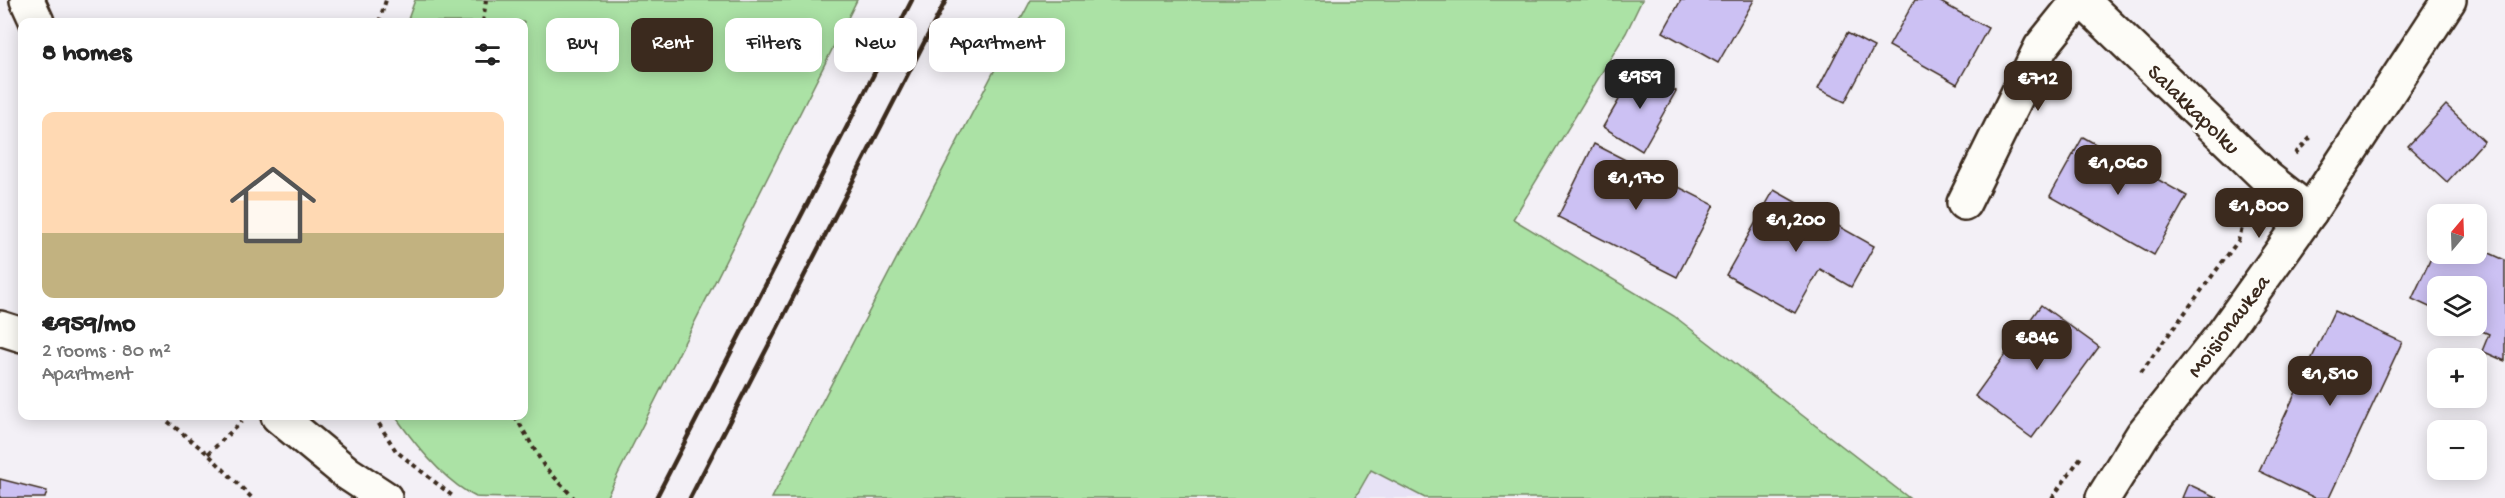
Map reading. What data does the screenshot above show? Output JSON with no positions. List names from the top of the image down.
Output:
{
  "streets": {
    "street": ["Salakkapolku", "Moisionaukea"]
  },
  "crossings": [
    ["Salakkapolku", "Moisionaukea"]
  ],
  "north": "top",
  "page": {
    "chip": [
      "Buy",
      "Rent",
      "Filters",
      "New",
      "Apartment"
    ],
    "heading": "8 homes",
    "price": [
      "€959",
      "€712",
      "€1,060",
      "€1,170",
      "€1,800",
      "€1,200",
      "€846",
      "€1,510"
    ],
    "list": [
      {
        "name": "€959/mo",
        "note": "2 rooms · 80 m² · Apartment"
      }
    ],
    "map_buttons": ["+", "−"]
  }
}
